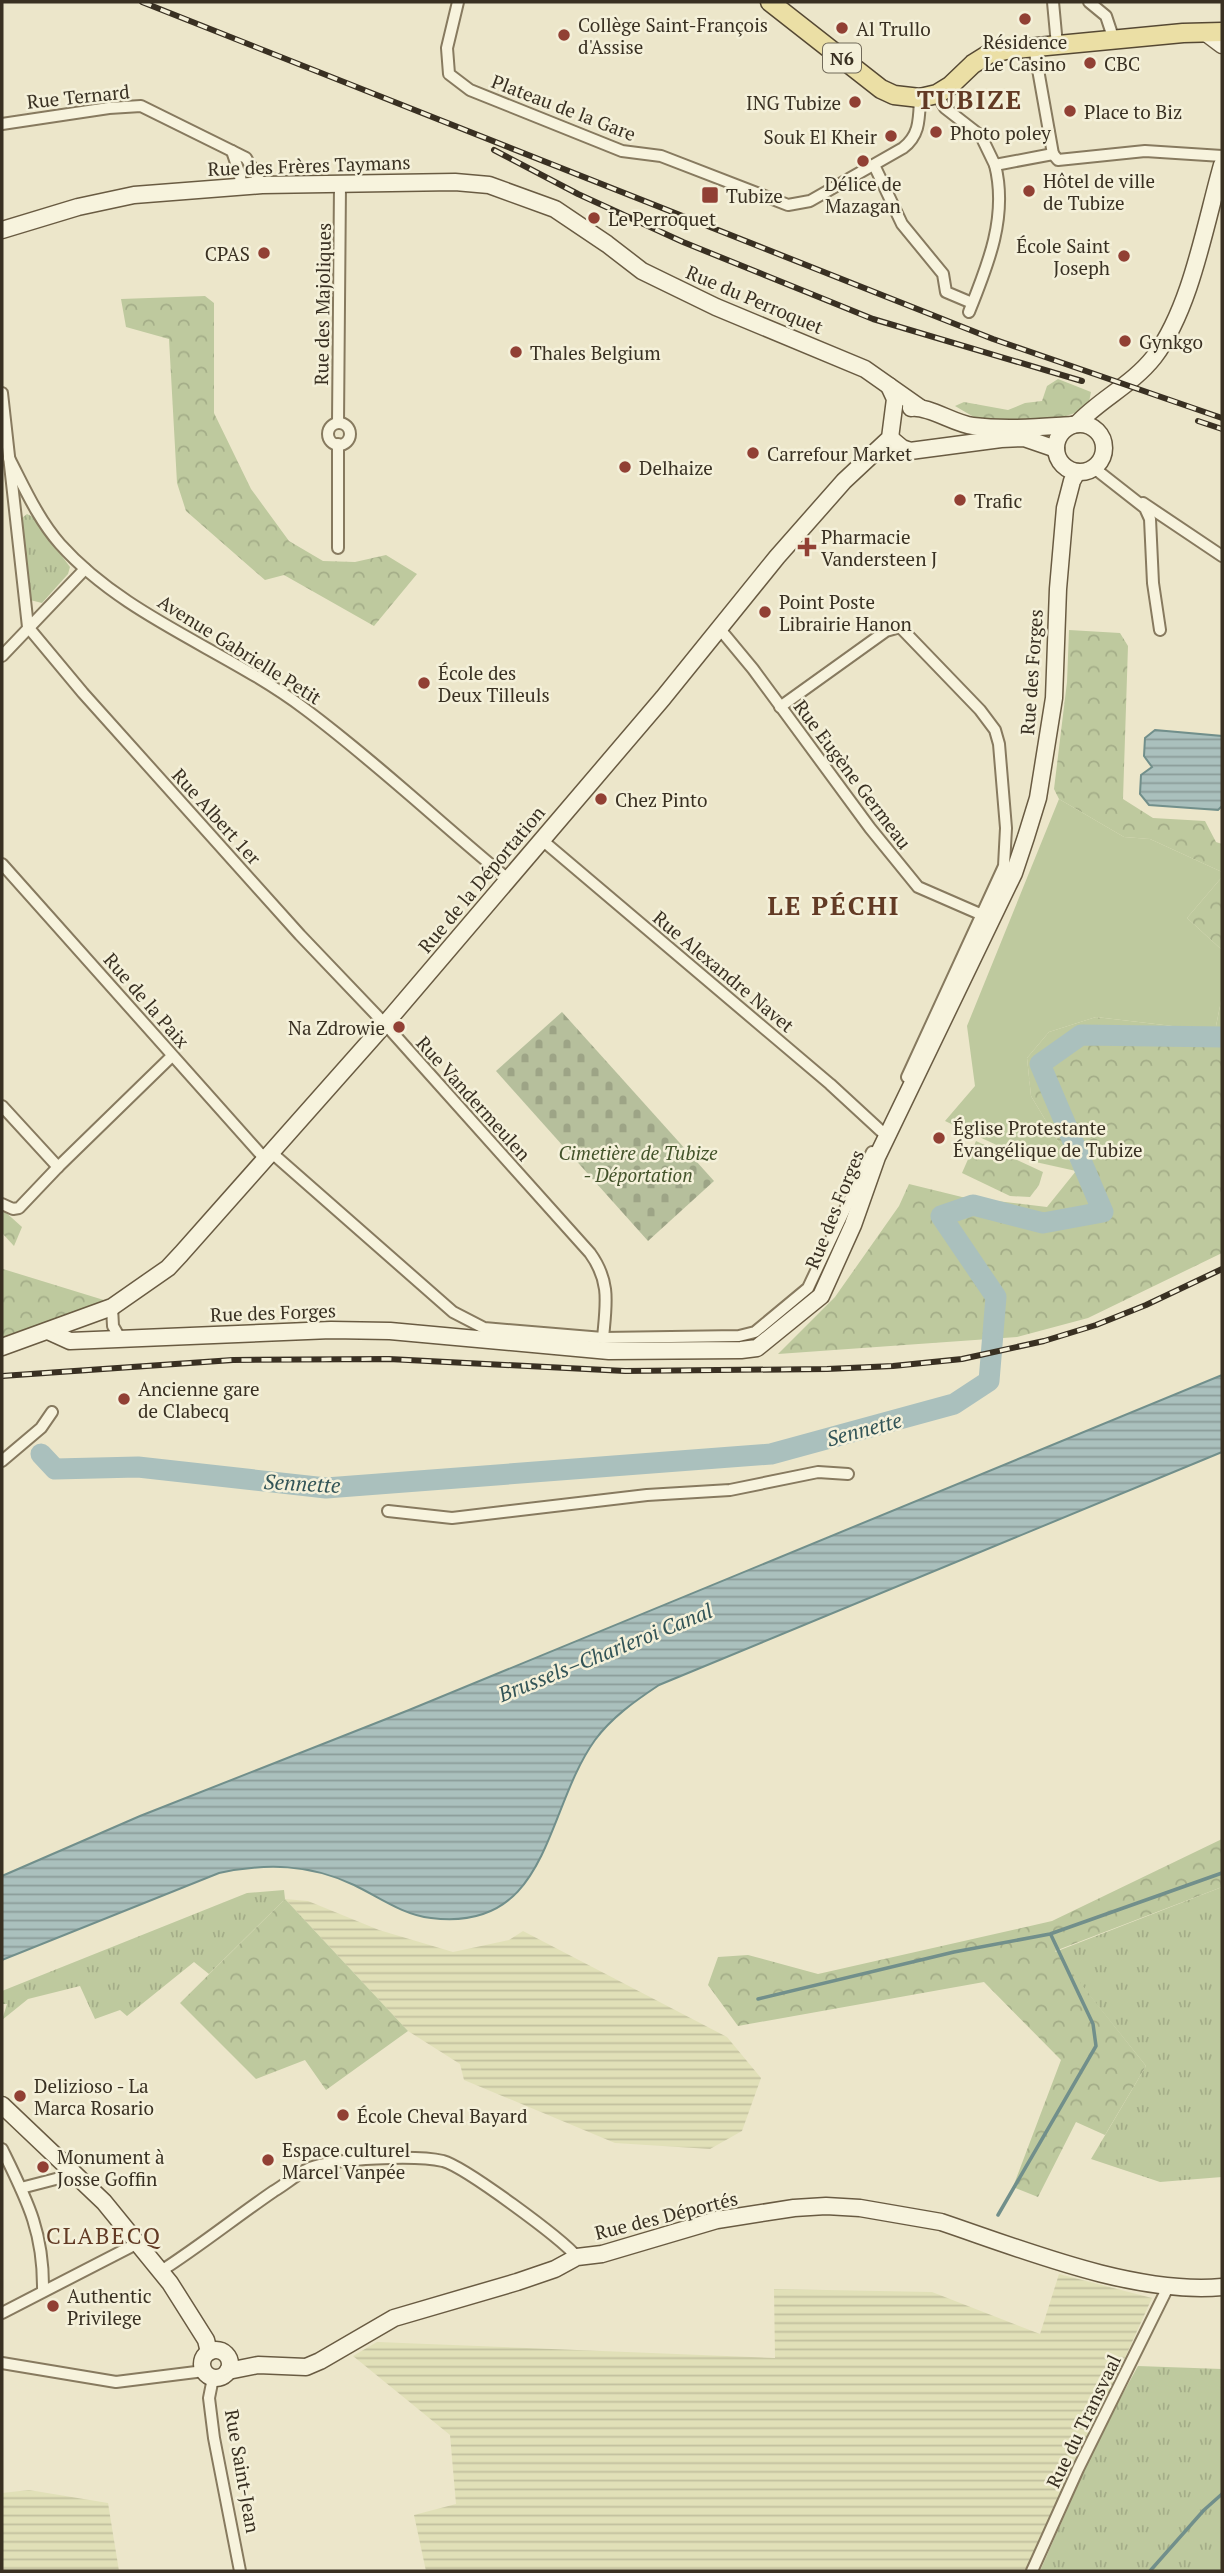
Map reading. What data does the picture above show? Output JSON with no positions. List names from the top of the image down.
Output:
{
  "streets": {
    "main road": [
      "N6",
      "Rue des Frères Taymans",
      "Rue du Perroquet",
      "Rue des Forges",
      "Rue de la Déportation",
      "Rue des Déportés",
      "Rue Saint-Jean"
    ],
    "street": [
      "Rue Ternard",
      "Plateau de la Gare",
      "Rue des Majoliques",
      "Avenue Gabrielle Petit",
      "Rue Eugène Germeau",
      "Rue Albert 1er",
      "Rue Alexandre Navet",
      "Rue de la Paix",
      "Rue Vandermeulen",
      "Rue du Transvaal"
    ]
  },
  "crossings": [
    ["N6", "Plateau de la Gare"],
    ["Rue Ternard", "Rue des Frères Taymans"],
    ["Rue des Frères Taymans", "Rue du Perroquet"],
    ["Rue des Frères Taymans", "Rue des Majoliques"],
    ["Avenue Gabrielle Petit", "Rue de la Déportation"],
    ["Rue des Forges", "Rue Eugène Germeau"],
    ["Rue des Forges", "Rue de la Déportation"],
    ["Rue des Forges", "Rue Alexandre Navet"],
    ["Rue des Forges", "Rue de la Paix"],
    ["Rue des Forges", "Rue Vandermeulen"],
    ["Rue Eugène Germeau", "Rue de la Déportation"],
    ["Rue Albert 1er", "Rue de la Déportation"],
    ["Rue Albert 1er", "Rue Vandermeulen"],
    ["Rue de la Déportation", "Rue Alexandre Navet"],
    ["Rue de la Déportation", "Rue de la Paix"],
    ["Rue de la Déportation", "Rue Vandermeulen"],
    ["Rue des Déportés", "Rue du Transvaal"],
    ["Rue des Déportés", "Rue Saint-Jean"]
  ],
  "districts": ["TUBIZE", "LE PÉCHI", "CLABECQ"],
  "water": ["Sennette", "Brussels–Charleroi Canal"],
  "parks": ["Cimetière de Tubize - Déportation"],
  "places": {
    "other": [
      "Résidence Le Casino",
      "Al Trullo",
      "Collège Saint-François d'Assise",
      "CBC",
      "ING Tubize",
      "Place to Biz",
      "Photo poley",
      "Souk El Kheir",
      "Délice de Mazagan",
      "Hôtel de ville de Tubize",
      "Le Perroquet",
      "CPAS",
      "École Saint Joseph",
      "Gynkgo",
      "Thales Belgium",
      "Carrefour Market",
      "Delhaize",
      "Trafic",
      "Point Poste Librairie Hanon",
      "École des Deux Tilleuls",
      "Chez Pinto",
      "Na Zdrowie",
      "Église Protestante Évangélique de Tubize",
      "Ancienne gare de Clabecq",
      "Delizioso - La Marca Rosario",
      "École Cheval Bayard",
      "Espace culturel Marcel Vanpée",
      "Monument à Josse Goffin",
      "Authentic Privilege"
    ],
    "transit": ["Tubize"],
    "health": ["Pharmacie Vandersteen J"]
  }
}
